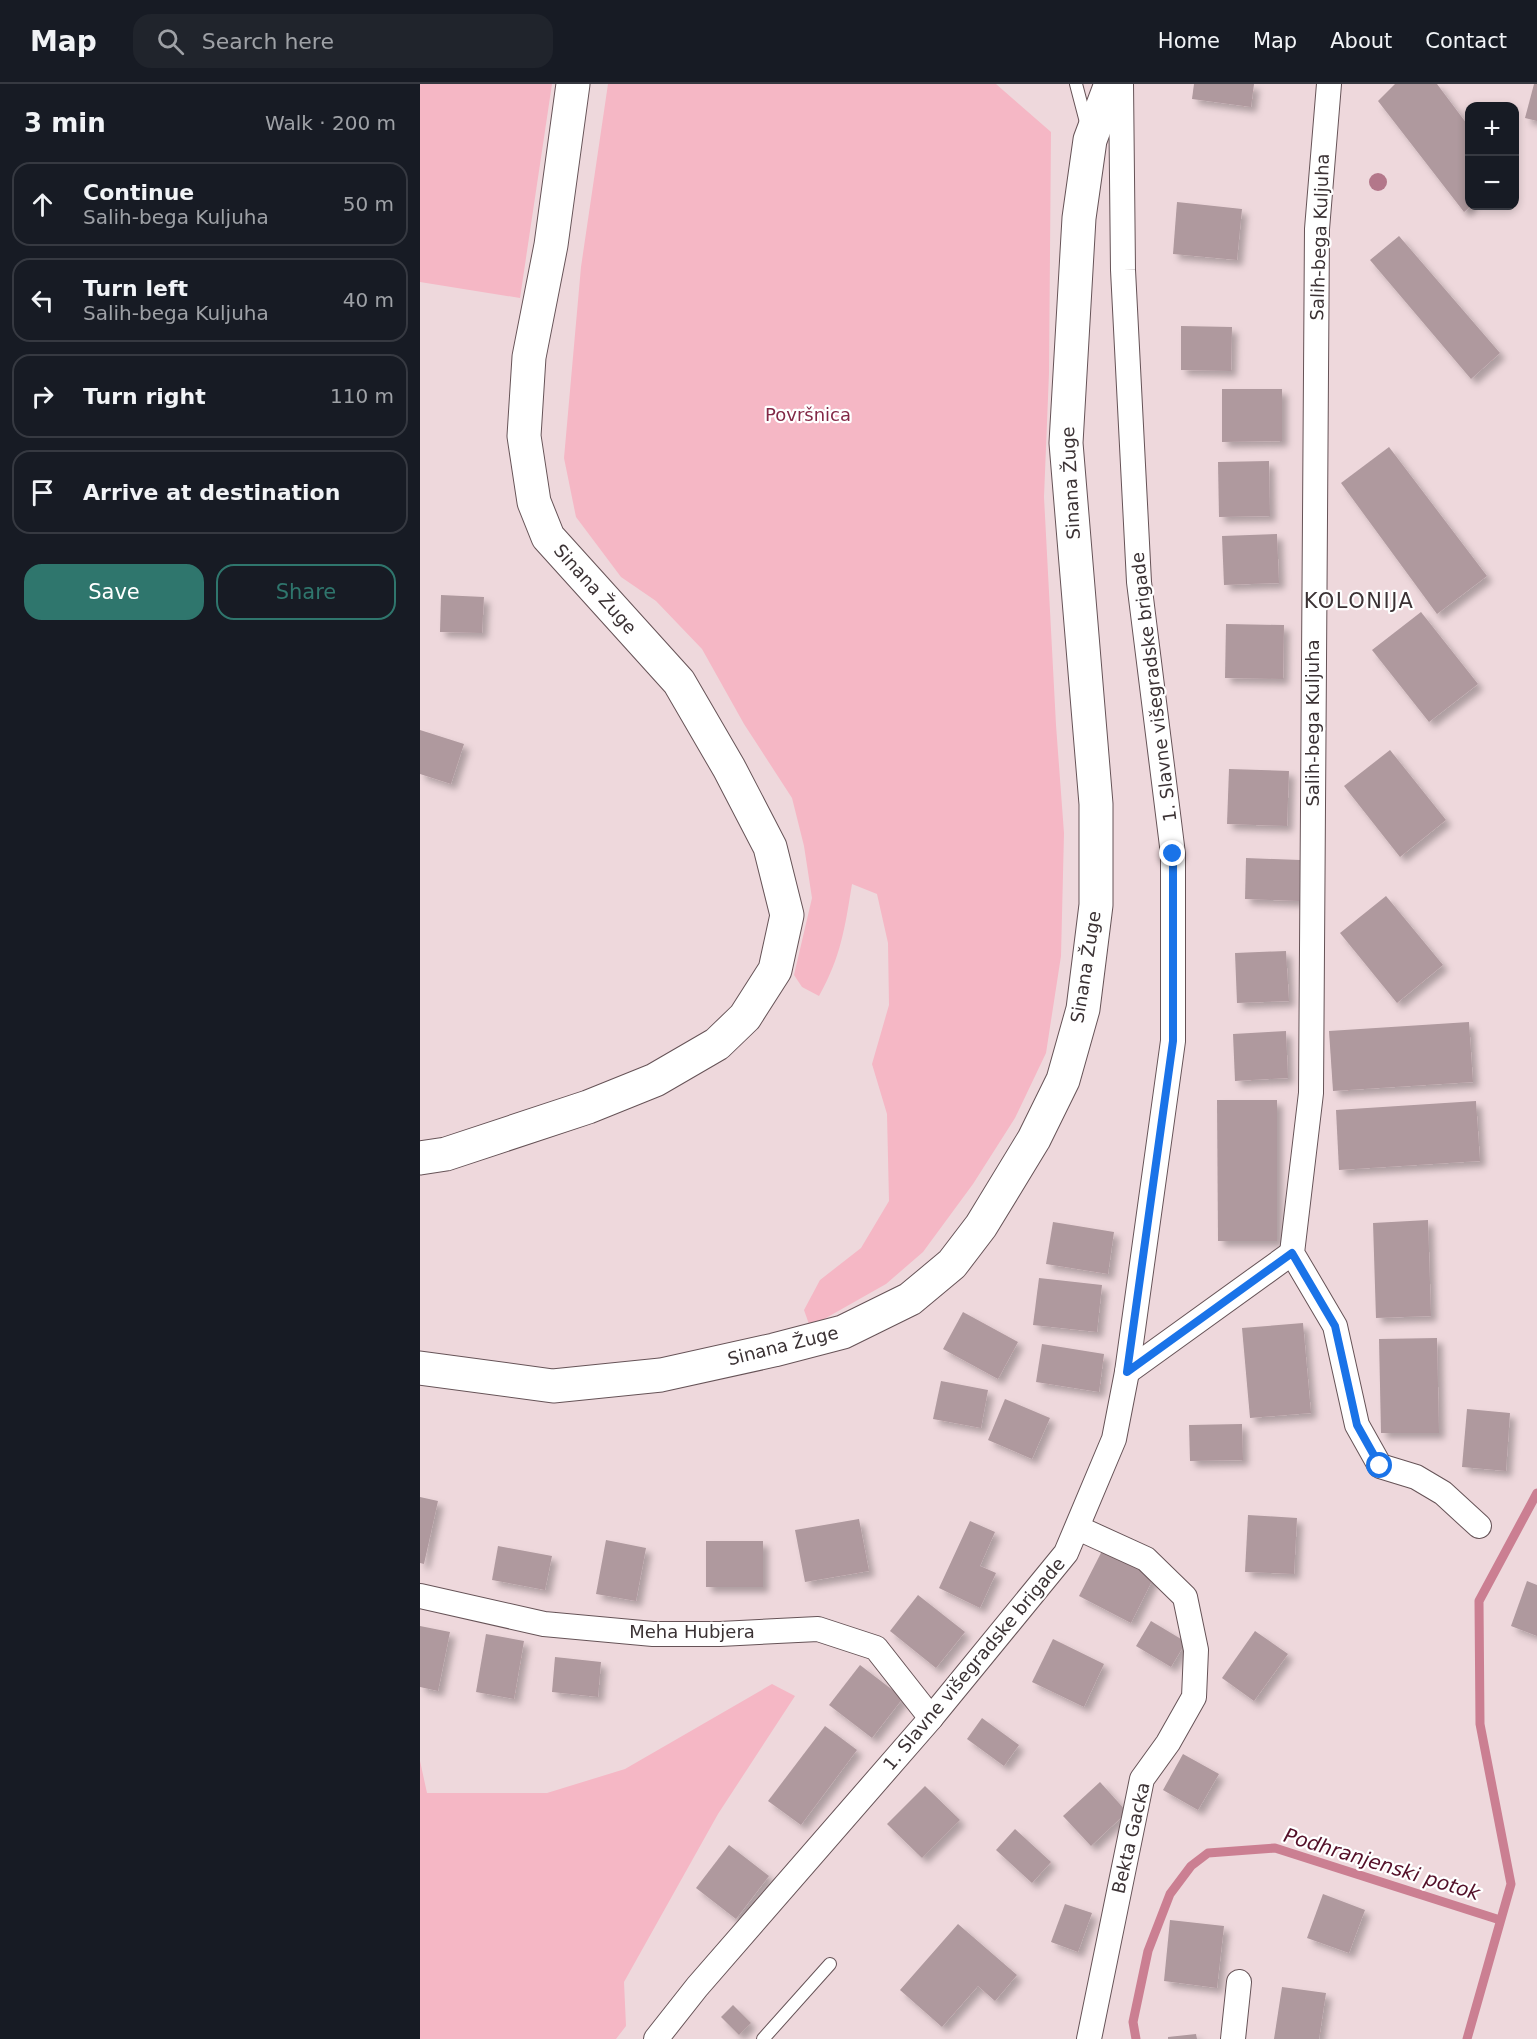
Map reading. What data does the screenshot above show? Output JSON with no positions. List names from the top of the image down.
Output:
{
  "streets": {
    "main road": ["Sinana Žuge"],
    "street": [
      "Salih-bega Kuljuha",
      "1. Slavne višegradske brigade",
      "Meha Hubjera",
      "Bekta Gacka"
    ]
  },
  "crossings": [
    ["1. Slavne višegradske brigade", "Meha Hubjera"],
    ["1. Slavne višegradske brigade", "Bekta Gacka"]
  ],
  "districts": ["KOLONIJA"],
  "water": ["Podhranjenski potok"],
  "parks": ["Površnica"],
  "page": {
    "header": "Map",
    "search": "Search here",
    "nav": [
      "Home",
      "Map",
      "About",
      "Contact"
    ],
    "heading": ["3 min", "Walk · 200 m"],
    "map_buttons": ["+", "−"],
    "list": [
      ["Continue", "Salih-bega Kuljuha", "50 m"],
      ["Turn left", "Salih-bega Kuljuha", "40 m"],
      ["Turn right", "110 m"],
      "Arrive at destination"
    ],
    "buttons": ["Save", "Share"]
  }
}
